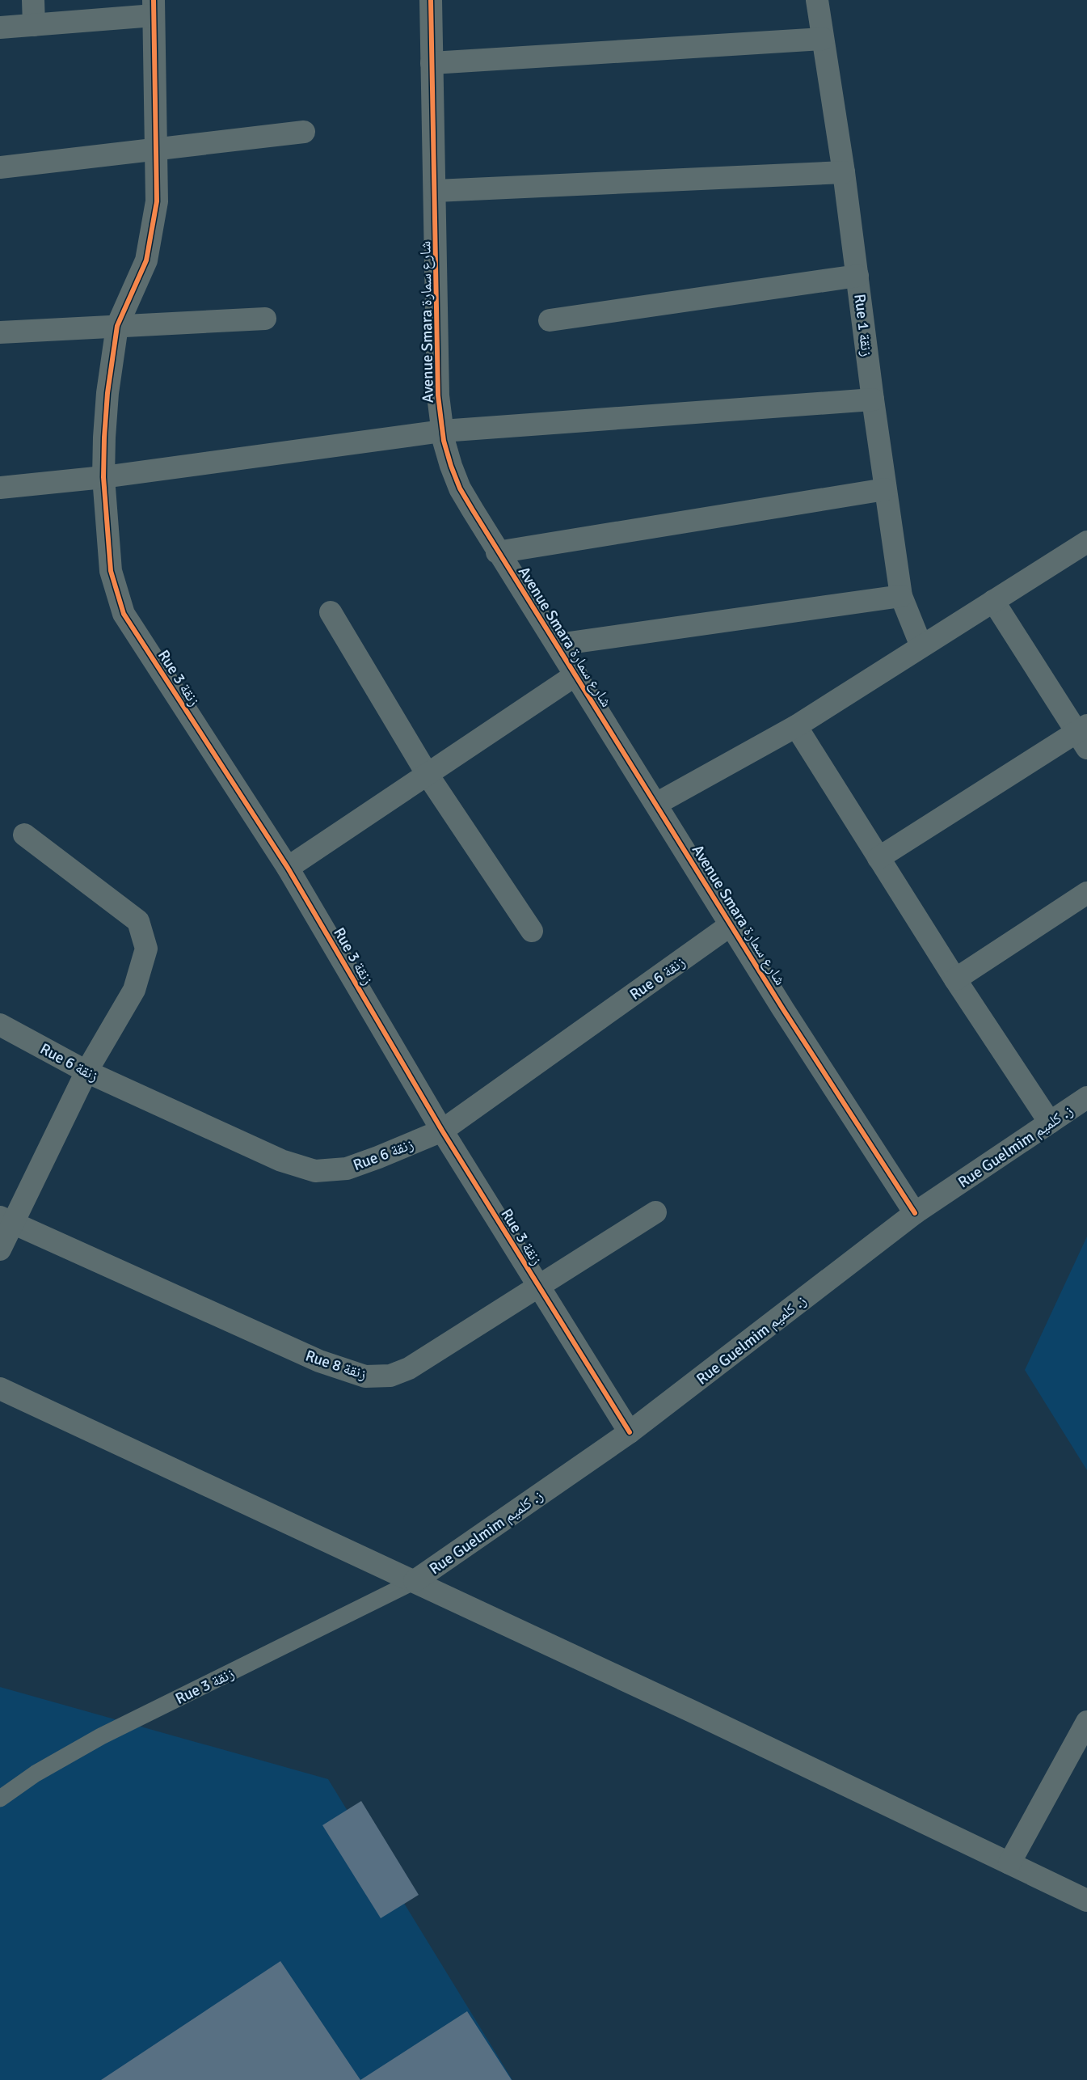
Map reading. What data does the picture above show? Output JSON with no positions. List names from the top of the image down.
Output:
{
  "streets": {
    "street": [
      "Avenue Smara شارع سمارة",
      "Rue 1 زنقة",
      "Rue 3 زنقة",
      "Rue 6 زنقة",
      "Rue Guelmim ز. كلميم",
      "Rue 8 زنقة"
    ]
  },
  "crossings": [
    ["Avenue Smara شارع سمارة", "Rue 6 زنقة"],
    ["Avenue Smara شارع سمارة", "Rue Guelmim ز. كلميم"],
    ["Rue 3 زنقة", "Rue 6 زنقة"],
    ["Rue 3 زنقة", "Rue Guelmim ز. كلميم"],
    ["Rue 3 زنقة", "Rue 8 زنقة"]
  ]
}
